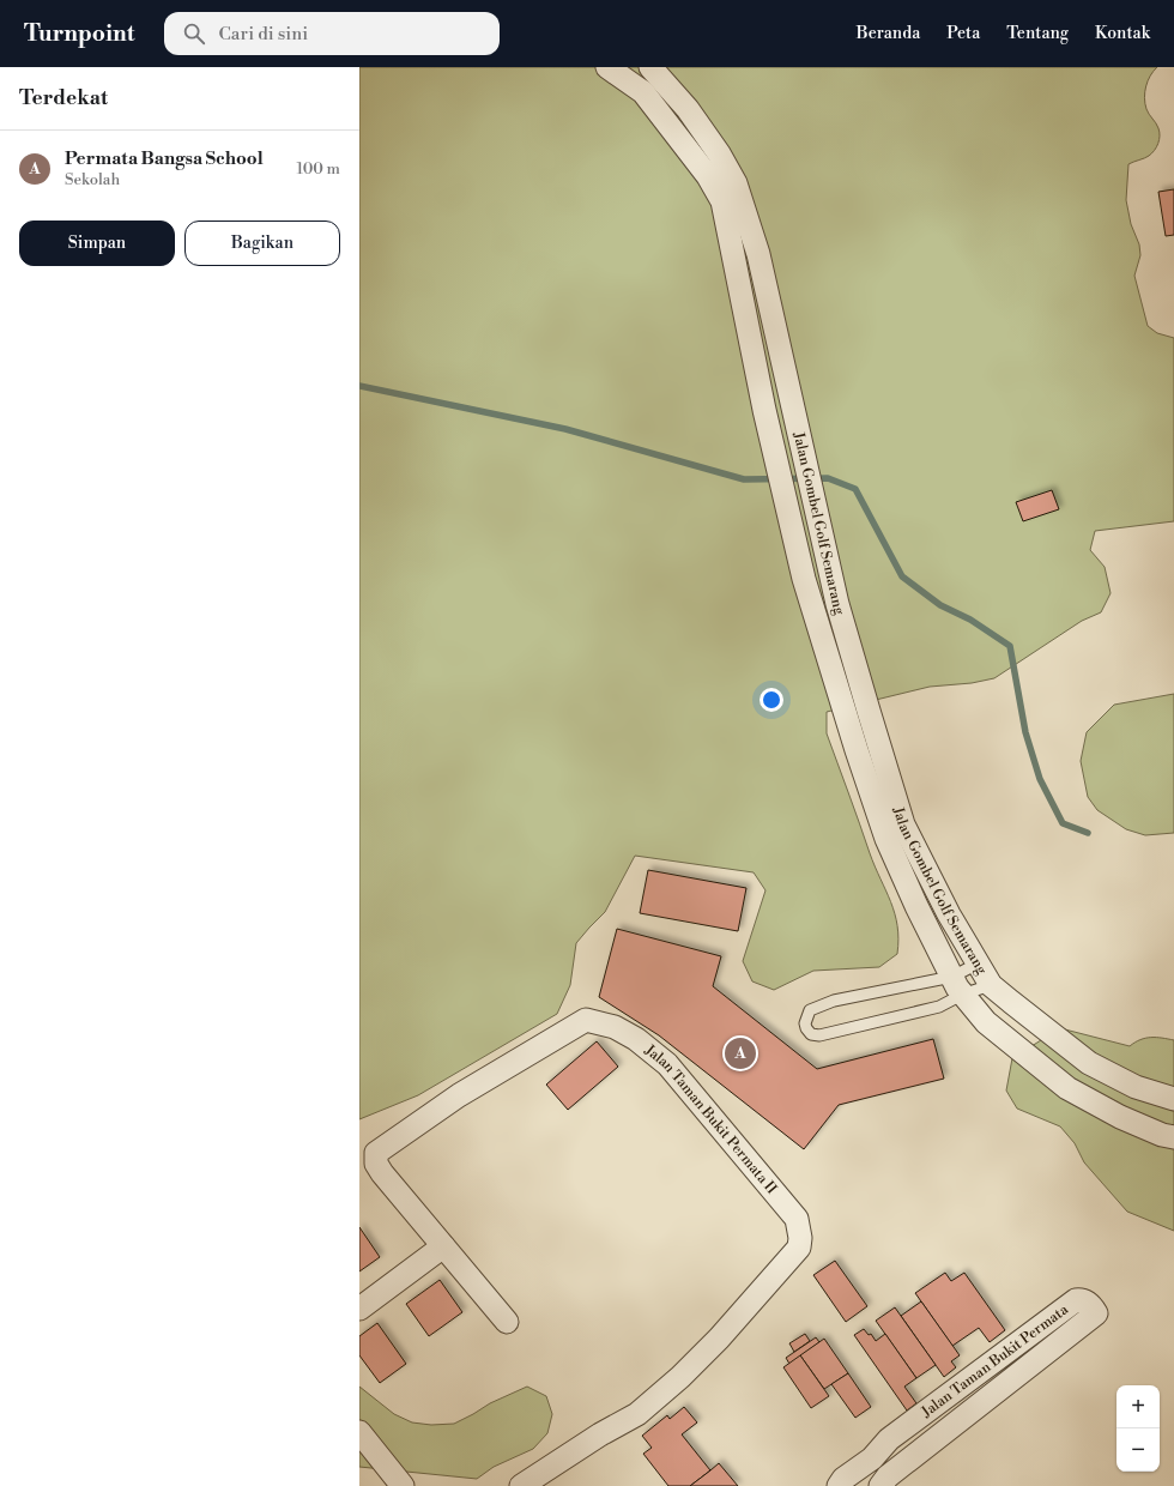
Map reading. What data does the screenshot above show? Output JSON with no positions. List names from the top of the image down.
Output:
{
  "streets": {
    "street": ["Jalan Gombel Golf Semarang", "Jalan Taman Bukit Permata II", "Jalan Taman Bukit Permata"]
  },
  "page": {
    "header": "Turnpoint",
    "search": "Cari di sini",
    "nav": [
      "Beranda",
      "Peta",
      "Tentang",
      "Kontak"
    ],
    "heading": "Terdekat",
    "list": [
      {
        "mark": "A",
        "name": "Permata Bangsa School",
        "note": "Sekolah",
        "value": "100 m"
      }
    ],
    "buttons": ["Simpan", "Bagikan"],
    "pins": "A",
    "map_buttons": ["+", "−"]
  }
}
